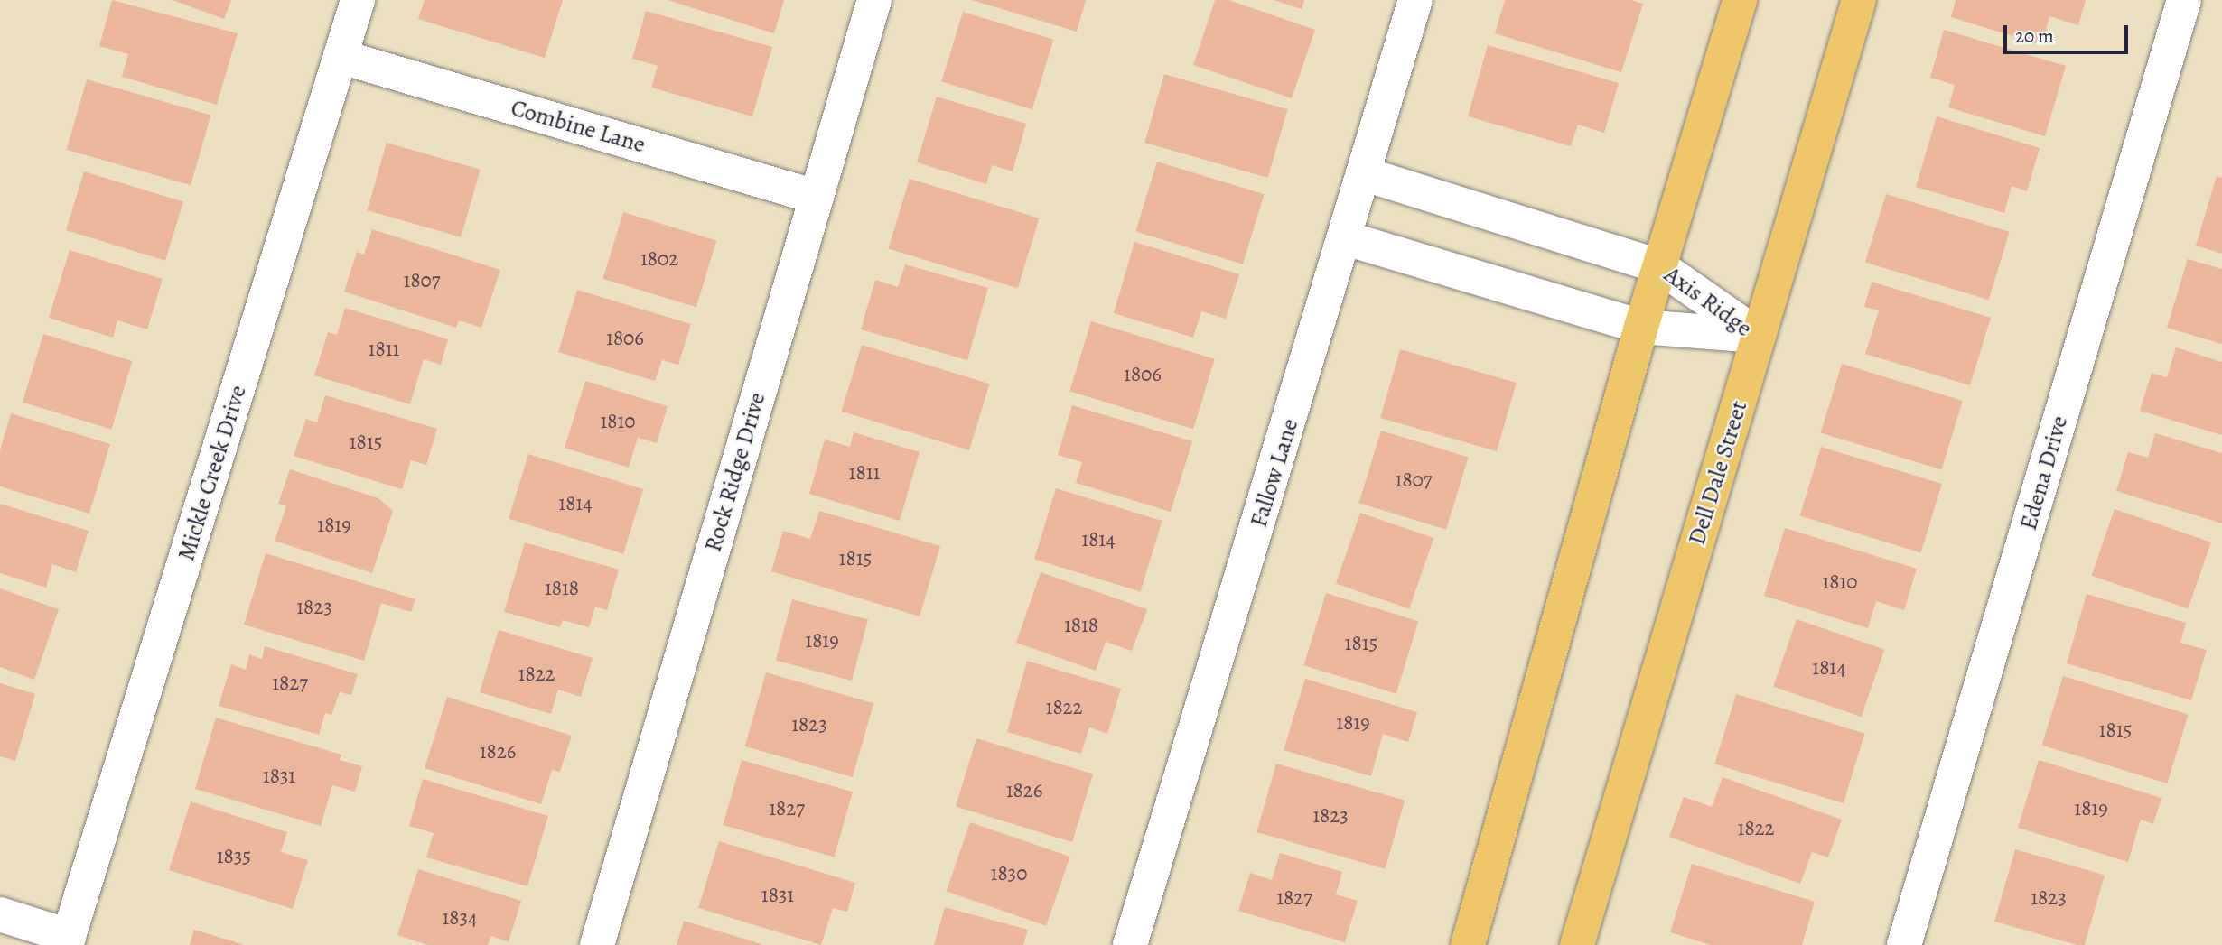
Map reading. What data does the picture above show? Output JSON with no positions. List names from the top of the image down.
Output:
{
  "streets": {
    "main road": ["Dell Dale Street"],
    "street": [
      "Combine Lane",
      "Axis Ridge",
      "Rock Ridge Drive",
      "Mickle Creek Drive",
      "Fallow Lane",
      "Edena Drive"
    ]
  },
  "crossings": [
    ["Combine Lane", "Rock Ridge Drive"],
    ["Combine Lane", "Mickle Creek Drive"],
    ["Axis Ridge", "Fallow Lane"],
    ["Axis Ridge", "Dell Dale Street"]
  ],
  "house_numbers": [
    "1802",
    "1807",
    "1806",
    "1811",
    "1806",
    "1810",
    "1815",
    "1811",
    "1807",
    "1814",
    "1819",
    "1814",
    "1815",
    "1810",
    "1818",
    "1823",
    "1818",
    "1819",
    "1815",
    "1814",
    "1822",
    "1827",
    "1822",
    "1819",
    "1823",
    "1815",
    "1826",
    "1831",
    "1826",
    "1827",
    "1819",
    "1823",
    "1822",
    "1835",
    "1830",
    "1831",
    "1827",
    "1823",
    "1834"
  ],
  "scale_bar": "20 m"
}
